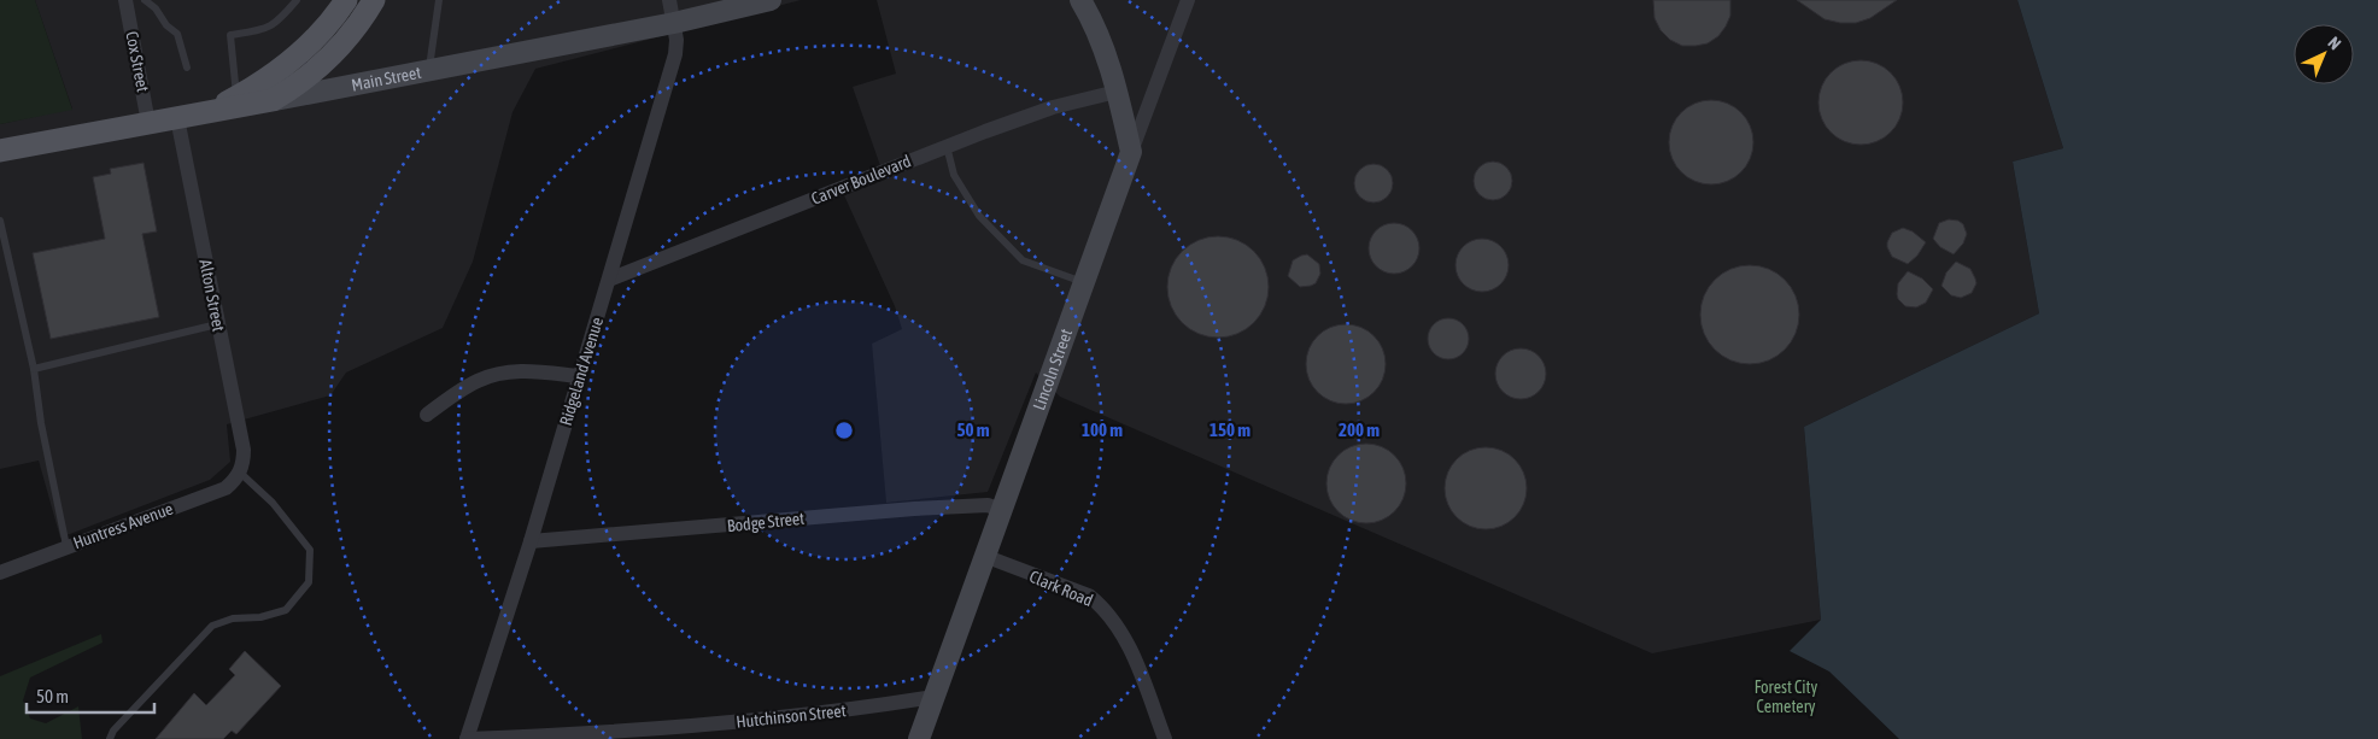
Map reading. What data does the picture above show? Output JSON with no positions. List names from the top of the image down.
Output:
{
  "streets": {
    "main road": ["Main Street", "Lincoln Street"],
    "street": [
      "Cox Street",
      "Carver Boulevard",
      "Alton Street",
      "Ridgeland Avenue",
      "Bodge Street",
      "Huntress Avenue",
      "Clark Road",
      "Hutchinson Street"
    ]
  },
  "crossings": [
    ["Cox Street", "Main Street"],
    ["Main Street", "Alton Street"],
    ["Main Street", "Ridgeland Avenue"],
    ["Carver Boulevard", "Ridgeland Avenue"],
    ["Alton Street", "Huntress Avenue"],
    ["Lincoln Street", "Bodge Street"],
    ["Lincoln Street", "Clark Road"],
    ["Lincoln Street", "Hutchinson Street"],
    ["Ridgeland Avenue", "Bodge Street"],
    ["Ridgeland Avenue", "Hutchinson Street"]
  ],
  "parks": ["Forest City Cemetery"],
  "scale_bar": "50 m",
  "north": "top right",
  "rings": [
    "50 m",
    "100 m",
    "150 m",
    "200 m"
  ]
}
